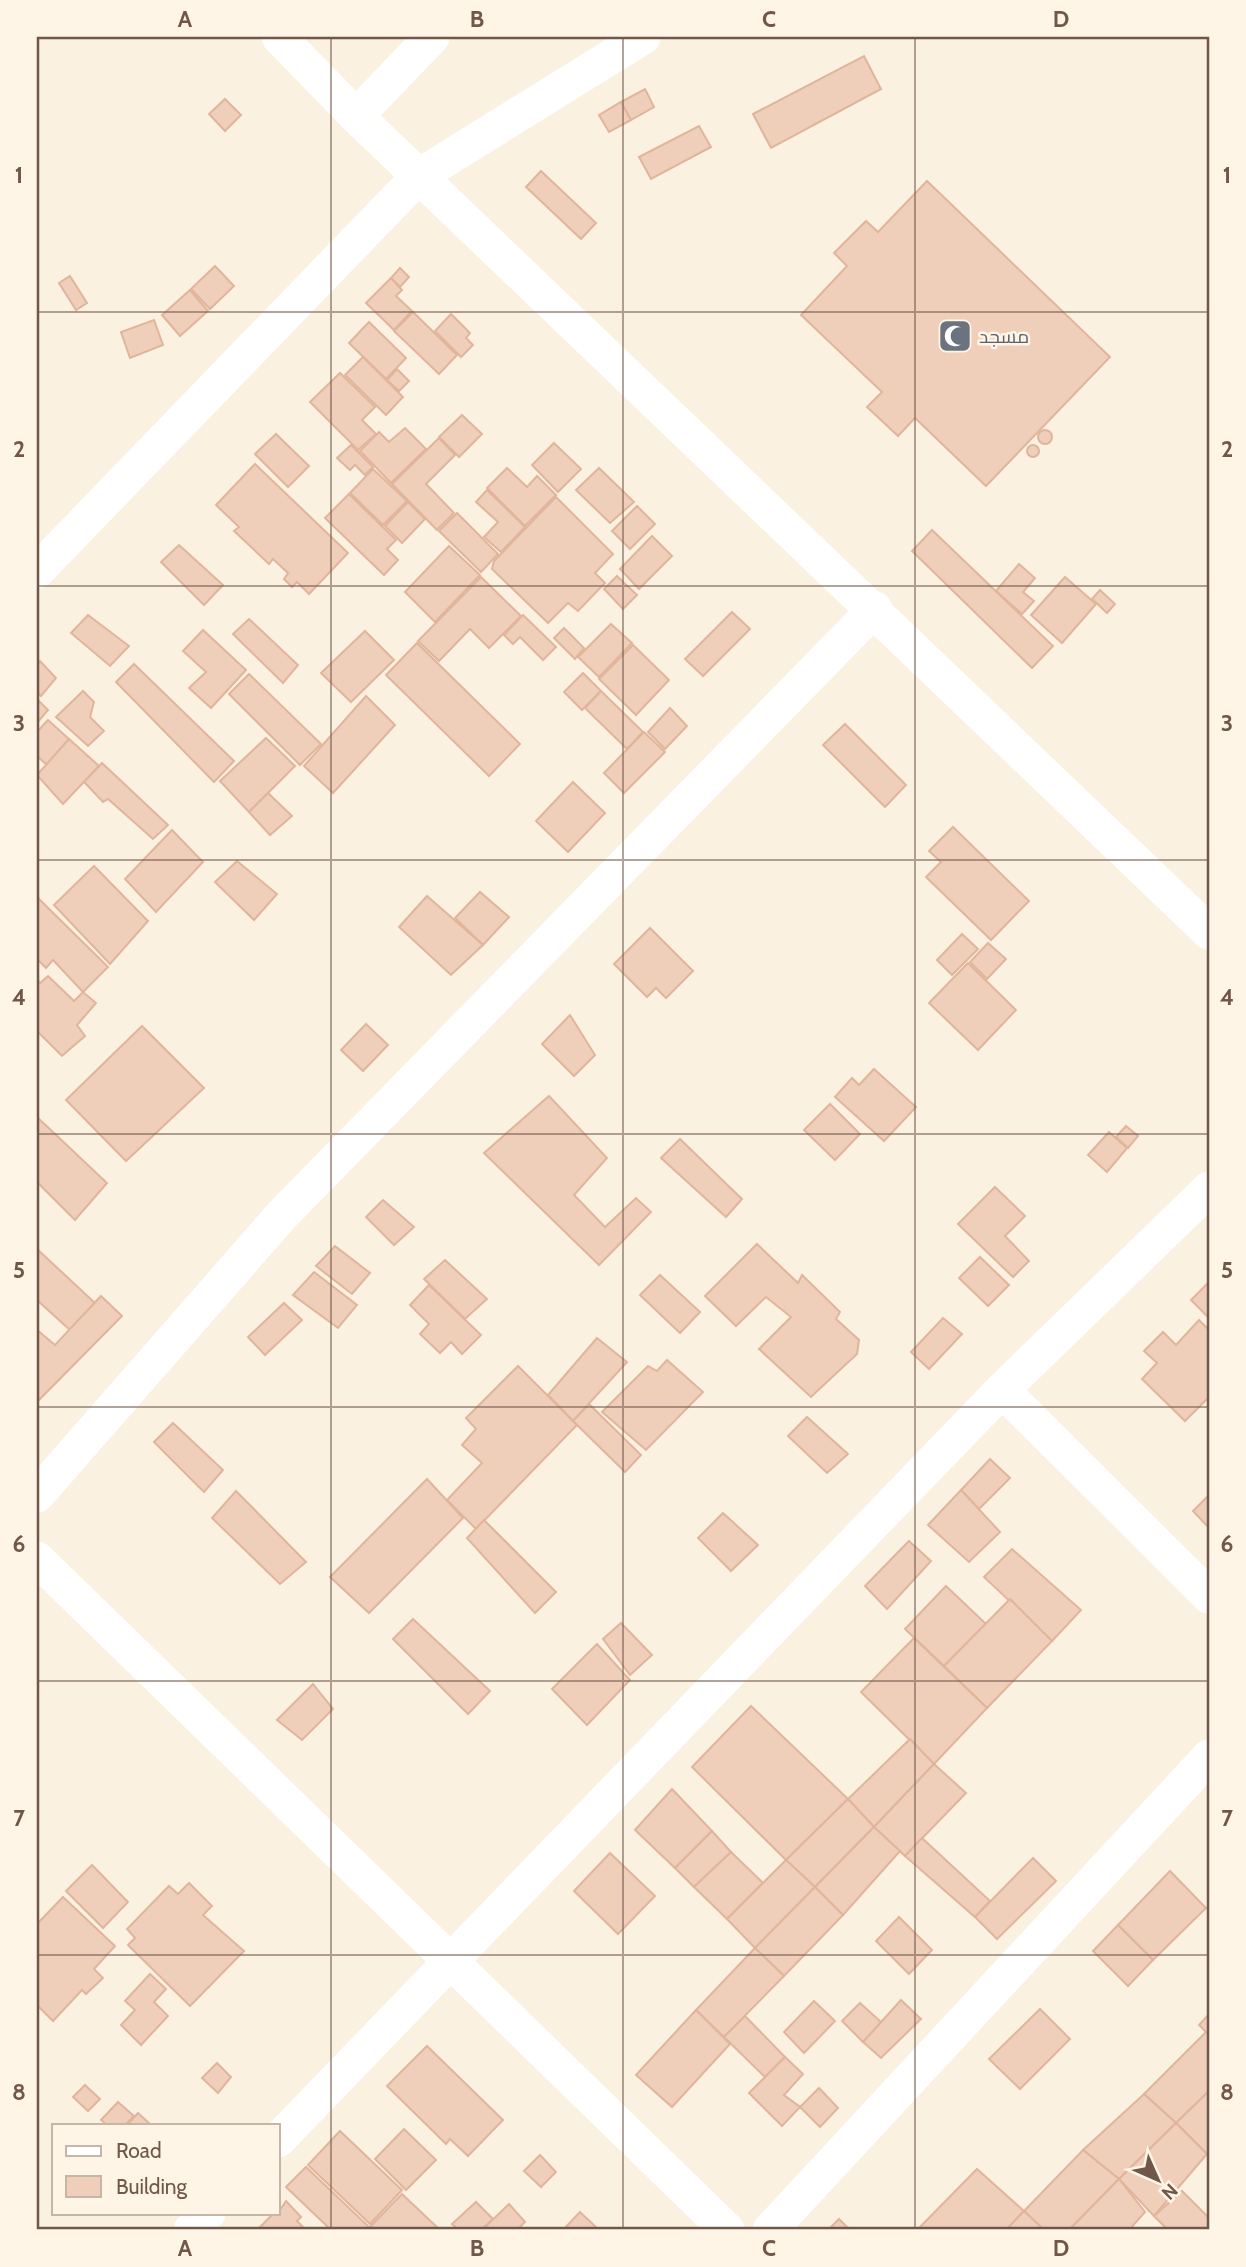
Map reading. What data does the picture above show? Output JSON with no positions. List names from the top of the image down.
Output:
{
  "places": {
    "mosque": ["مسجد"]
  },
  "legend": ["Road", "Building"],
  "north": "bottom right",
  "grid": {
    "columns": [
      "A",
      "B",
      "C",
      "D"
    ],
    "rows": [
      "1",
      "2",
      "3",
      "4",
      "5",
      "6",
      "7",
      "8"
    ]
  }
}
